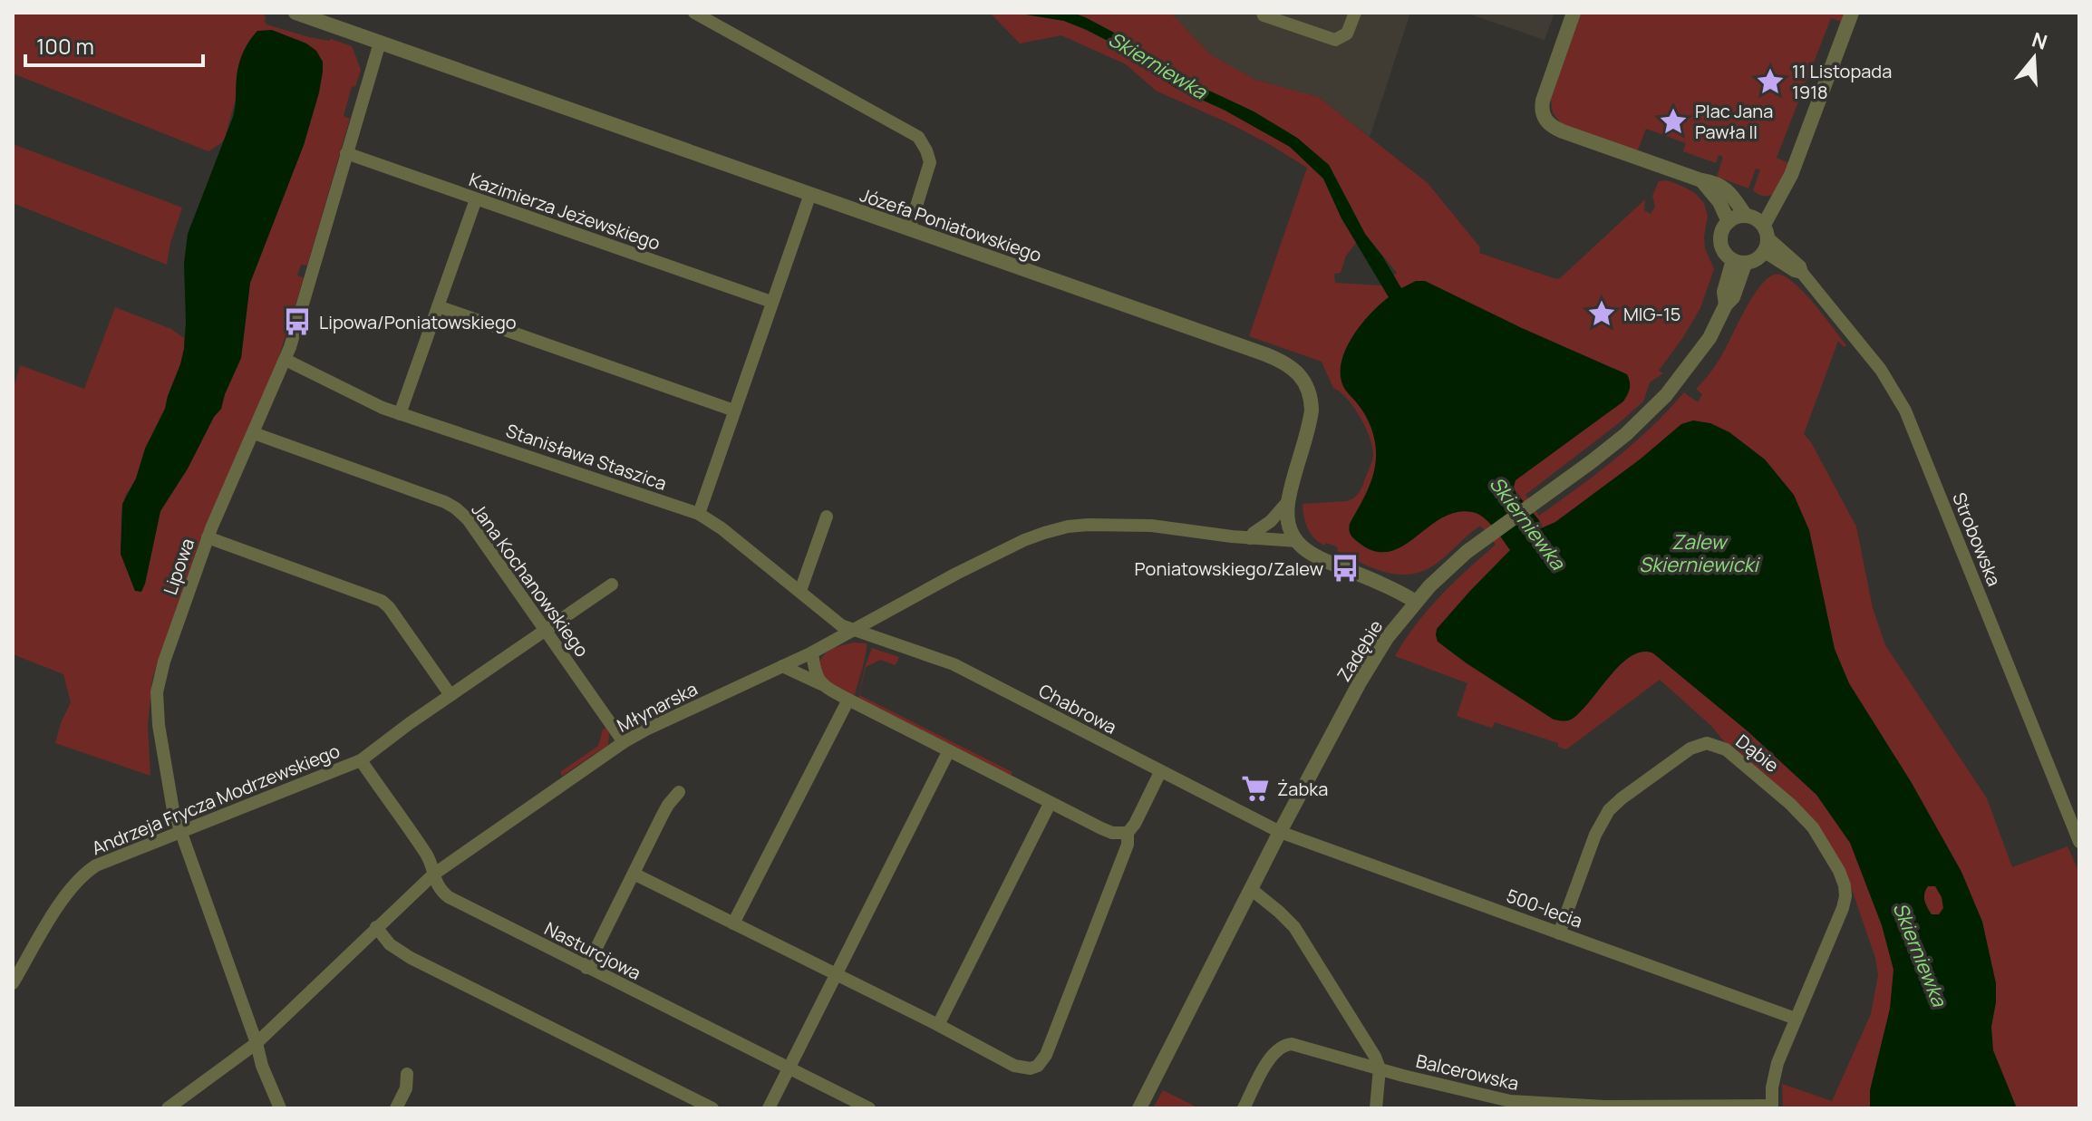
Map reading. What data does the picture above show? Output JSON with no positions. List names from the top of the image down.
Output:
{
  "streets": {
    "street": [
      "Kazimierza Jeżewskiego",
      "Józefa Poniatowskiego",
      "Stanisława Staszica",
      "Strobowska",
      "Lipowa",
      "Jana Kochanowskiego",
      "Zadębie",
      "Młynarska",
      "Chabrowa",
      "Dąbie",
      "Andrzeja Frycza Modrzewskiego",
      "500-lecia",
      "Nasturcjowa",
      "Balcerowska"
    ]
  },
  "crossings": [
    ["Kazimierza Jeżewskiego", "Lipowa"],
    ["Józefa Poniatowskiego", "Lipowa"],
    ["Józefa Poniatowskiego", "Młynarska"],
    ["Stanisława Staszica", "Lipowa"],
    ["Stanisława Staszica", "Młynarska"],
    ["Stanisława Staszica", "Chabrowa"],
    ["Strobowska", "Zadębie"],
    ["Lipowa", "Jana Kochanowskiego"],
    ["Lipowa", "Młynarska"],
    ["Lipowa", "Andrzeja Frycza Modrzewskiego"],
    ["Jana Kochanowskiego", "Młynarska"],
    ["Jana Kochanowskiego", "Andrzeja Frycza Modrzewskiego"],
    ["Zadębie", "Chabrowa"],
    ["Zadębie", "500-lecia"],
    ["Młynarska", "Chabrowa"],
    ["Młynarska", "Nasturcjowa"],
    ["Chabrowa", "500-lecia"],
    ["Dąbie", "500-lecia"],
    ["Dąbie", "Balcerowska"],
    ["Andrzeja Frycza Modrzewskiego", "Nasturcjowa"]
  ],
  "water": ["Skierniewka", "Zalew Skierniewicki"],
  "places": {
    "place": ["11 Listopada 1918", "Plac Jana Pawła II", "MIG-15"],
    "bus stop": ["Lipowa/Poniatowskiego", "Poniatowskiego/Zalew"],
    "supermarket": ["Żabka"]
  },
  "scale_bar": "100 m",
  "north": "top"
}
